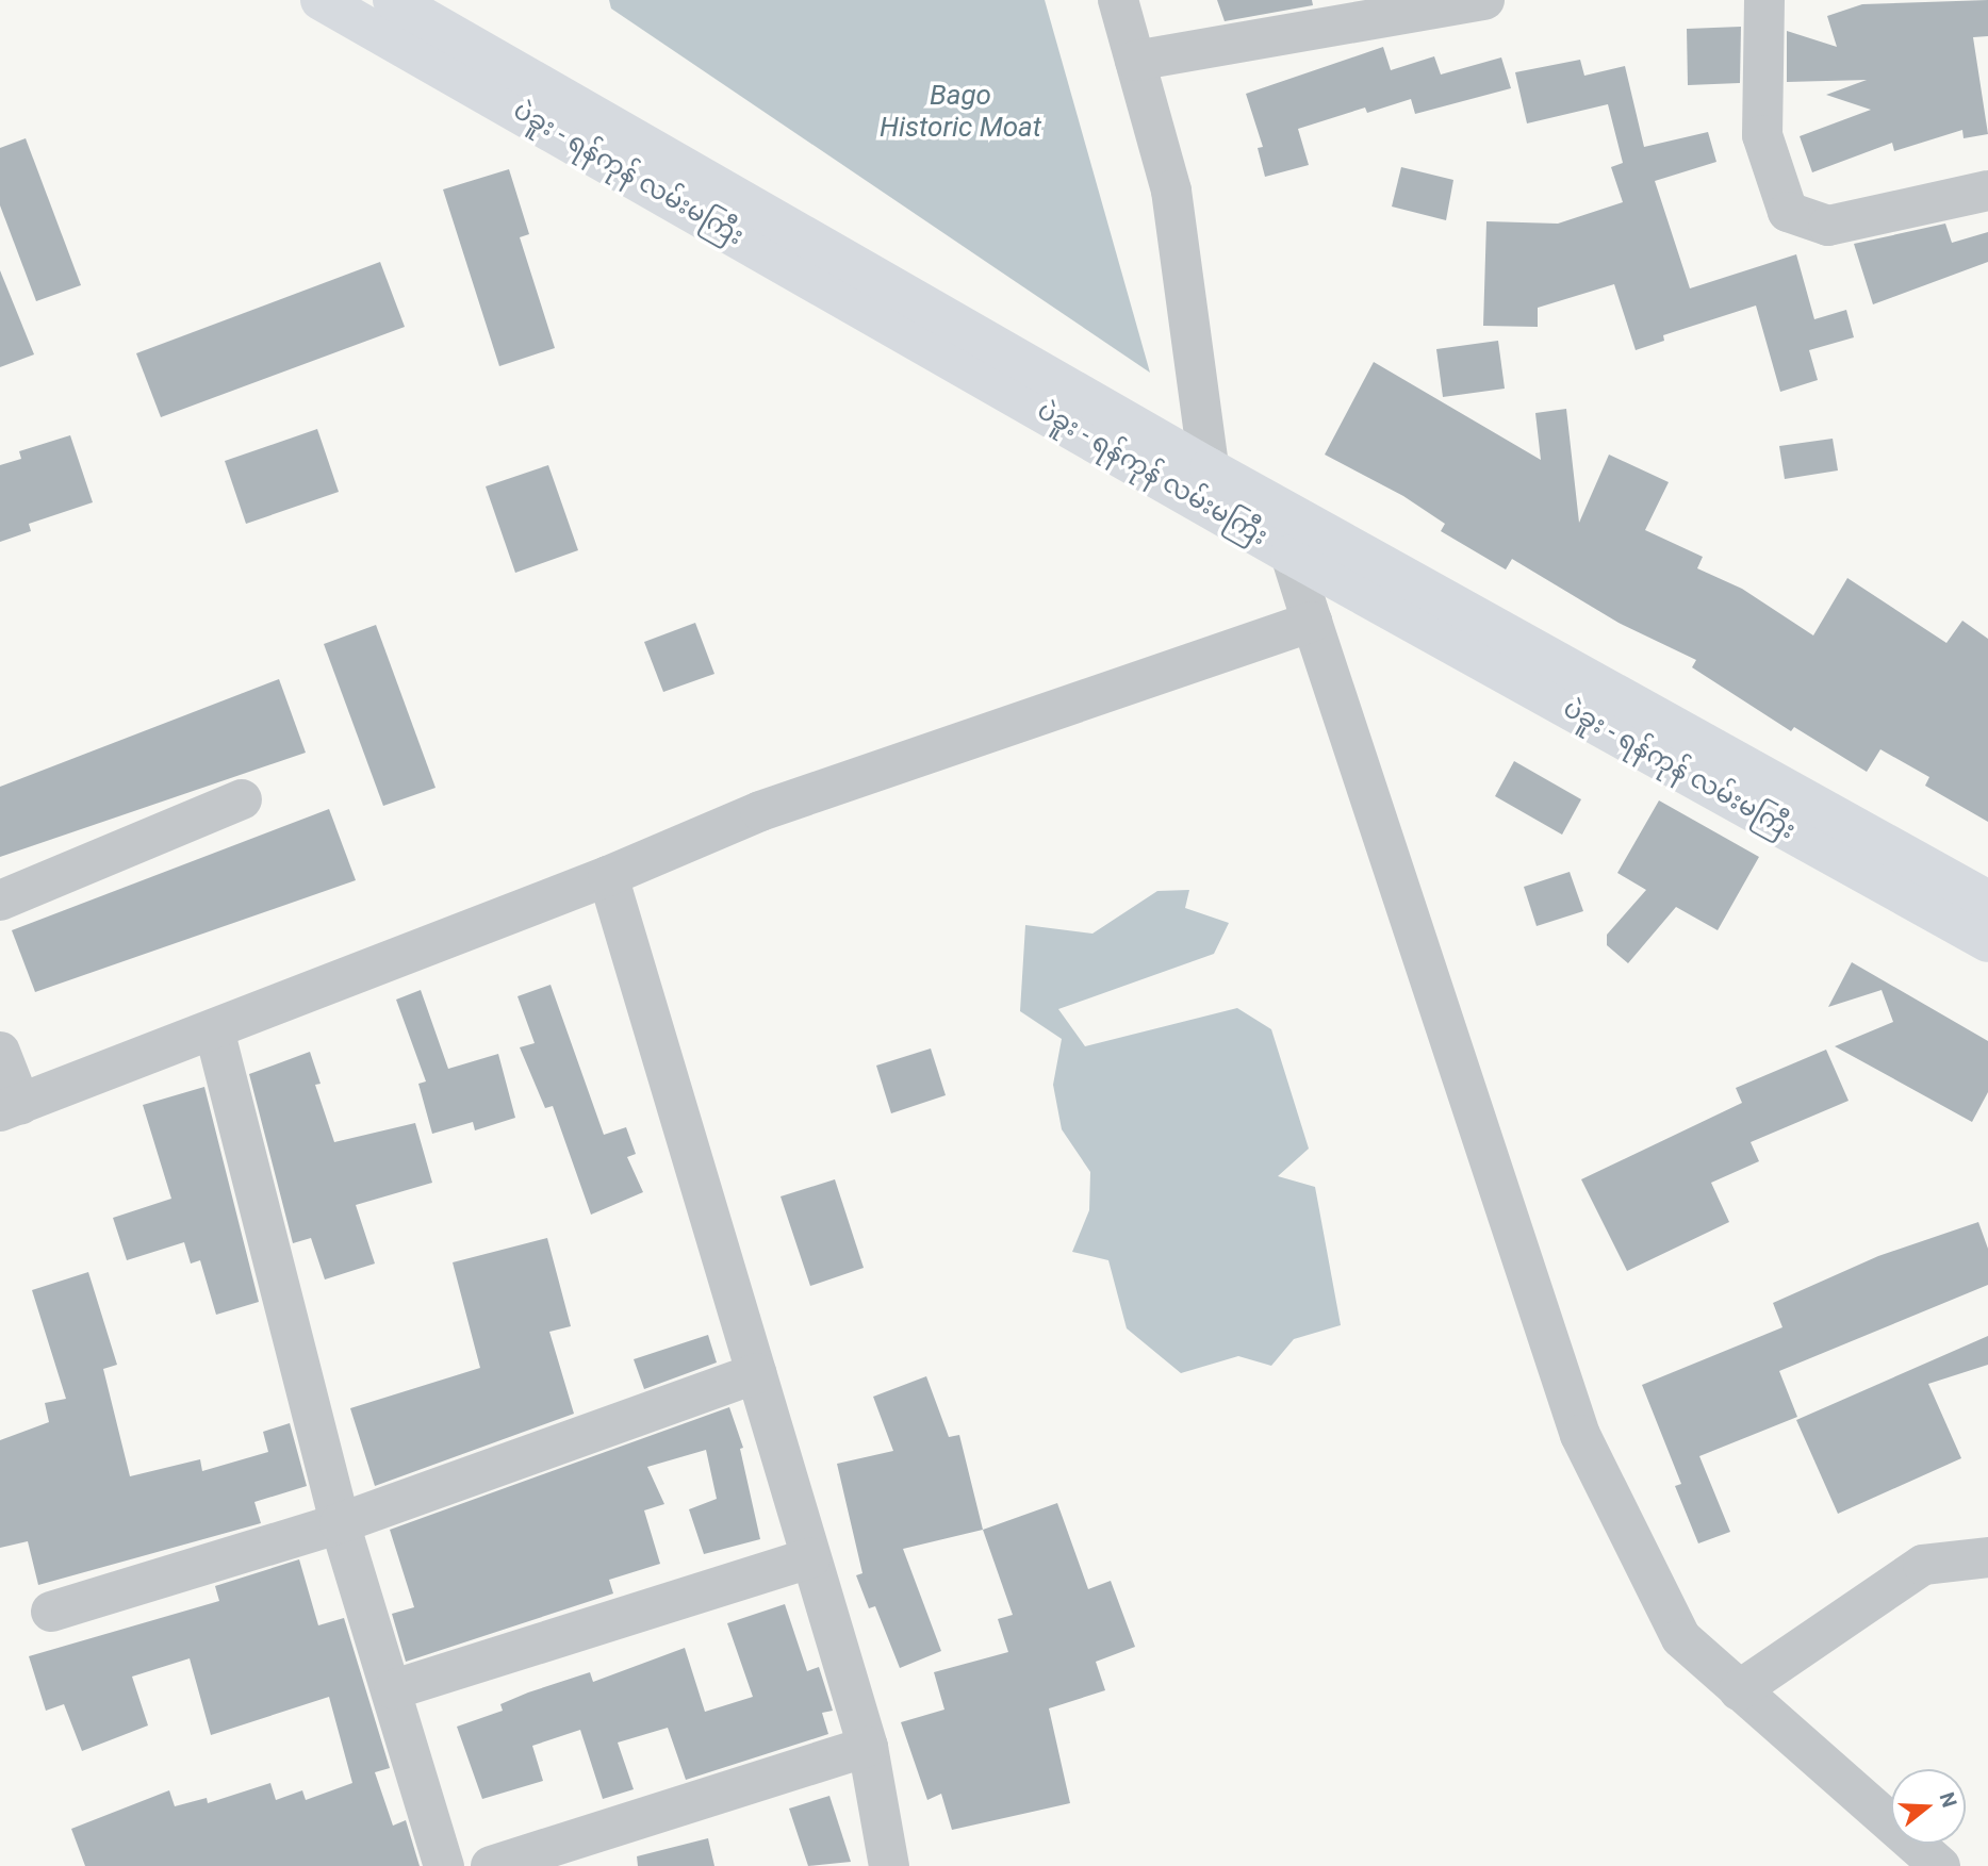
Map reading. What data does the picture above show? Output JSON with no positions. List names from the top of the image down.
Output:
{
  "streets": {
    "highway": ["ပဲခူး - ရန်ကုန် လမ်းမကြီး"]
  },
  "water": ["Bago Historic Moat"],
  "north": "right"
}
